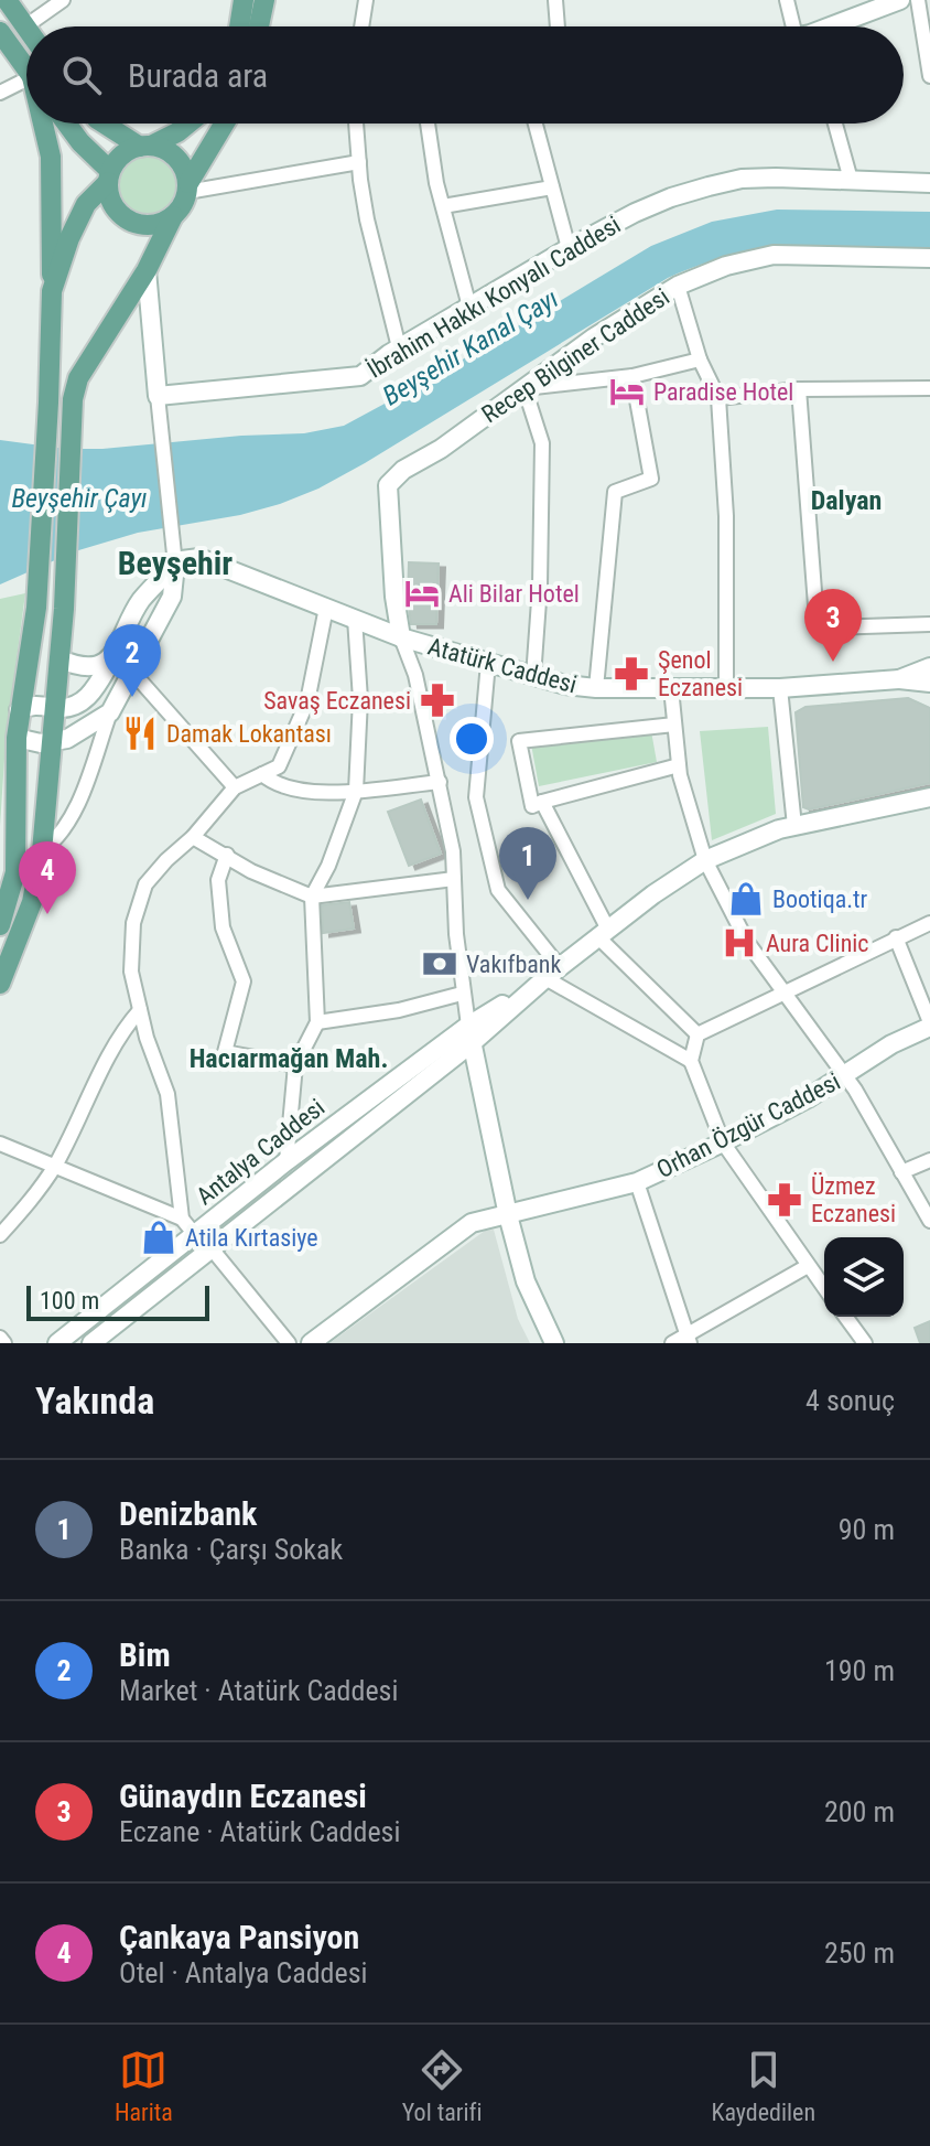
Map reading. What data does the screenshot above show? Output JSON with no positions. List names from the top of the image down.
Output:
{
  "streets": {
    "main road": [
      "İbrahim Hakkı Konyalı Caddesi",
      "Recep Bilginer Caddesi",
      "Atatürk Caddesi",
      "Orhan Özgür Caddesi",
      "Antalya Caddesi"
    ]
  },
  "crossings": [
    ["Recep Bilginer Caddesi", "Atatürk Caddesi"]
  ],
  "districts": ["Dalyan", "Beyşehir", "Hacıarmağan Mah."],
  "water": ["Beyşehir Kanal Çayı", "Beyşehir Çayı"],
  "places": {
    "hotel": ["Paradise Hotel", "Ali Bilar Hotel"],
    "pharmacy": ["Şenol Eczanesi", "Savaş Eczanesi", "Üzmez Eczanesi"],
    "restaurant": ["Damak Lokantası"],
    "shop": ["Bootiqa.tr", "Atila Kırtasiye"],
    "hospital": ["Aura Clinic"],
    "bank": ["Vakıfbank"]
  },
  "scale_bar": "100 m",
  "page": {
    "search": "Burada ara",
    "pins": [
      "3",
      "2",
      "1",
      "4"
    ],
    "scale": "100 m",
    "heading": ["Yakında", "4 sonuç"],
    "list": [
      {
        "mark": "1",
        "name": "Denizbank",
        "note": "Banka · Çarşı Sokak",
        "value": "90 m"
      },
      {
        "mark": "2",
        "name": "Bim",
        "note": "Market · Atatürk Caddesi",
        "value": "190 m"
      },
      {
        "mark": "3",
        "name": "Günaydın Eczanesi",
        "note": "Eczane · Atatürk Caddesi",
        "value": "200 m"
      },
      {
        "mark": "4",
        "name": "Çankaya Pansiyon",
        "note": "Otel · Antalya Caddesi",
        "value": "250 m"
      }
    ],
    "nav": ["Harita", "Yol tarifi", "Kaydedilen"]
  }
}
